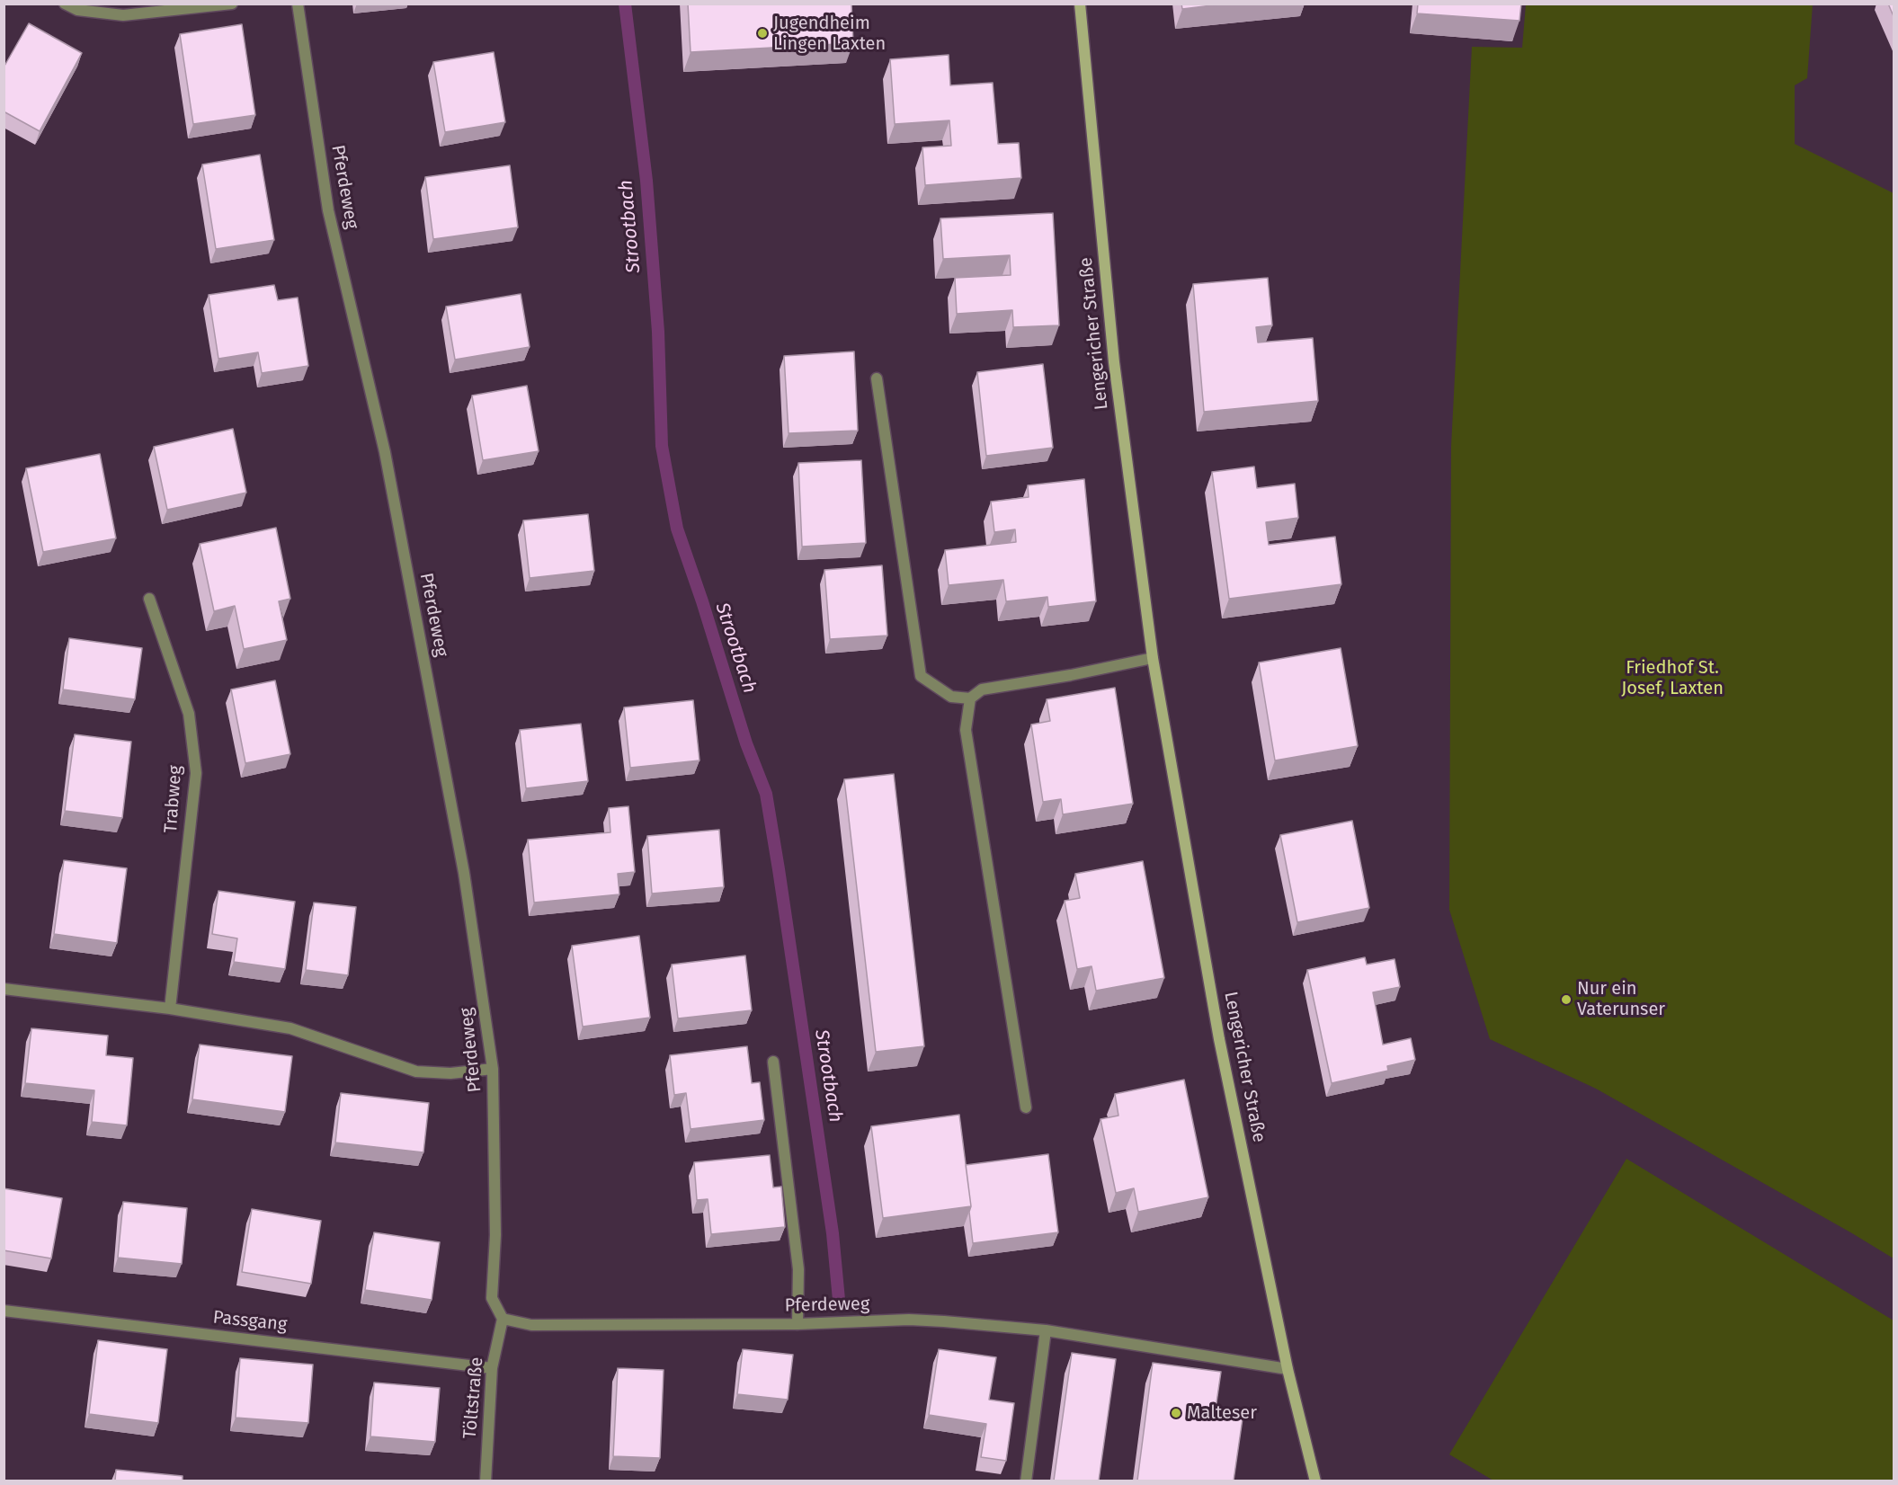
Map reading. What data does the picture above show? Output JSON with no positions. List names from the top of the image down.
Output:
{
  "streets": {
    "main road": ["Lengericher Straße"],
    "street": [
      "Pferdeweg",
      "Trabweg",
      "Passgang",
      "Töltstraße"
    ]
  },
  "crossings": [
    ["Pferdeweg", "Lengericher Straße"],
    ["Pferdeweg", "Töltstraße"],
    ["Passgang", "Töltstraße"]
  ],
  "water": ["Strootbach"],
  "parks": ["Friedhof St. Josef, Laxten"],
  "places": ["Jugendheim Lingen Laxten", "Nur ein Vaterunser", "Malteser"]
}
